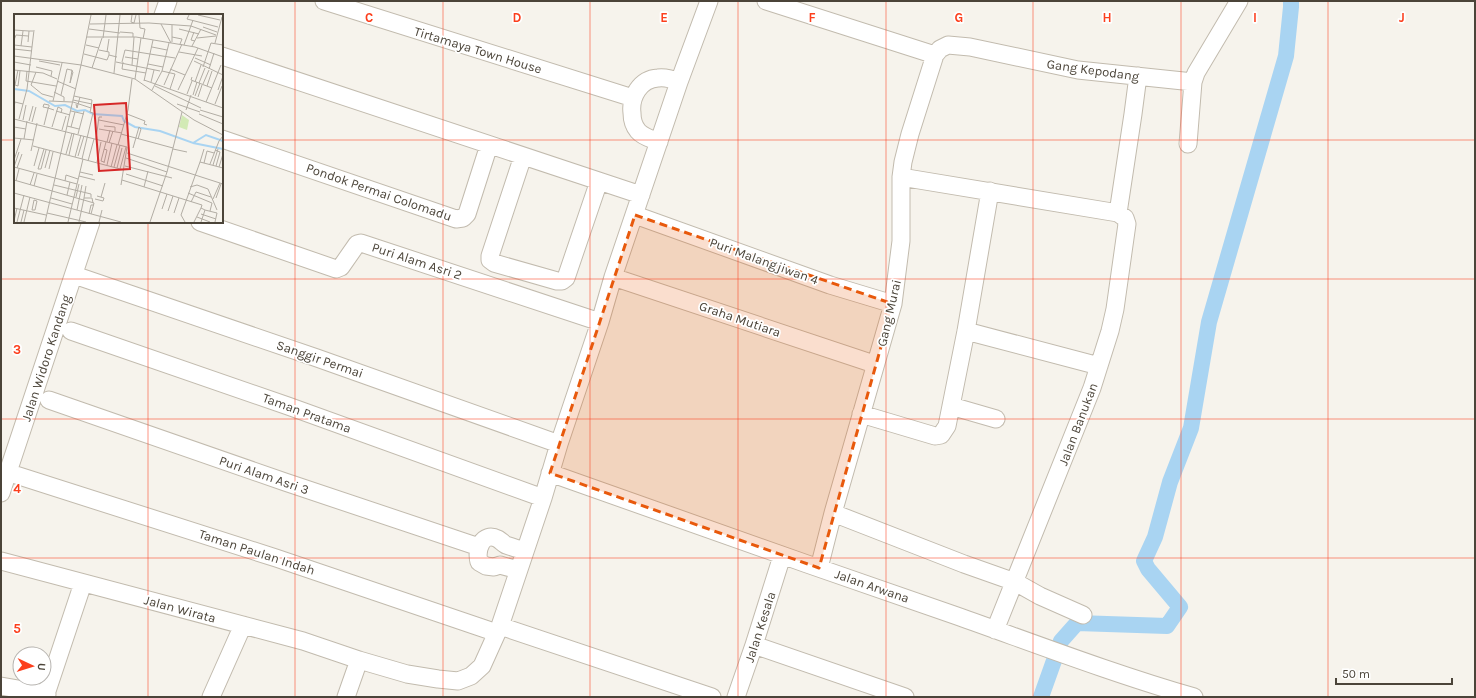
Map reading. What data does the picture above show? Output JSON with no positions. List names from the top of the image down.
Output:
{
  "streets": {
    "street": [
      "Tirtamaya Town House",
      "Gang Kepodang",
      "Pondok Permai Colomadu",
      "Puri Alam Asri 2",
      "Puri Malangjiwan 4",
      "Gang Murai",
      "Graha Mutiara",
      "Jalan Widoro Kandang",
      "Sanggir Permai",
      "Taman Pratama",
      "Jalan Banukan",
      "Puri Alam Asri 3",
      "Taman Paulan Indah",
      "Jalan Arwana",
      "Jalan Wirata",
      "Jalan Kesala"
    ]
  },
  "crossings": [
    ["Gang Kepodang", "Gang Murai"],
    ["Puri Alam Asri 2", "Jalan Wirata"],
    ["Puri Malangjiwan 4", "Gang Murai"],
    ["Puri Malangjiwan 4", "Jalan Wirata"],
    ["Gang Murai", "Jalan Arwana"],
    ["Graha Mutiara", "Jalan Wirata"],
    ["Sanggir Permai", "Jalan Wirata"],
    ["Taman Pratama", "Jalan Wirata"],
    ["Jalan Banukan", "Jalan Arwana"],
    ["Taman Paulan Indah", "Jalan Wirata"],
    ["Jalan Arwana", "Jalan Wirata"],
    ["Jalan Arwana", "Jalan Kesala"]
  ],
  "scale_bar": "50 m",
  "north": "right",
  "grid": {
    "columns": [
      "C",
      "D",
      "E",
      "F",
      "G",
      "H",
      "I",
      "J"
    ],
    "rows": ["3", "4", "5"]
  }
}
